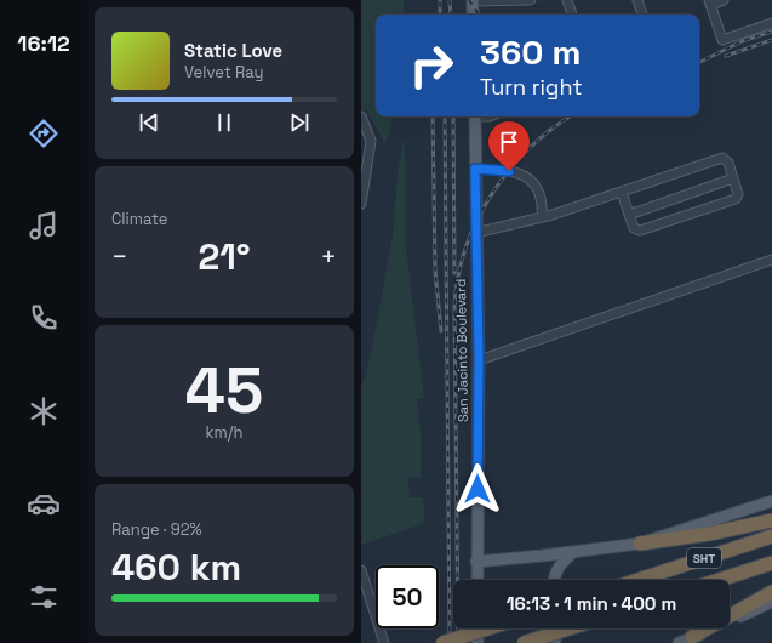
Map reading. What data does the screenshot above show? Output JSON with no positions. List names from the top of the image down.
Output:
{
  "streets": {
    "highway": ["SHT"],
    "main road": ["San Jacinto Boulevard"]
  },
  "page": {
    "tabs": "16:12",
    "turn": ["360 m", "Turn right"],
    "song": ["Static Love", "Velvet Ray"],
    "tile": [
      "Climate",
      ["45", "km/h"],
      ["Range · 92%", "460 km"]
    ],
    "heat": ["−", "21°", "+"],
    "limit": "50",
    "trip": "16:13 · 1 min · 400 m"
  }
}
